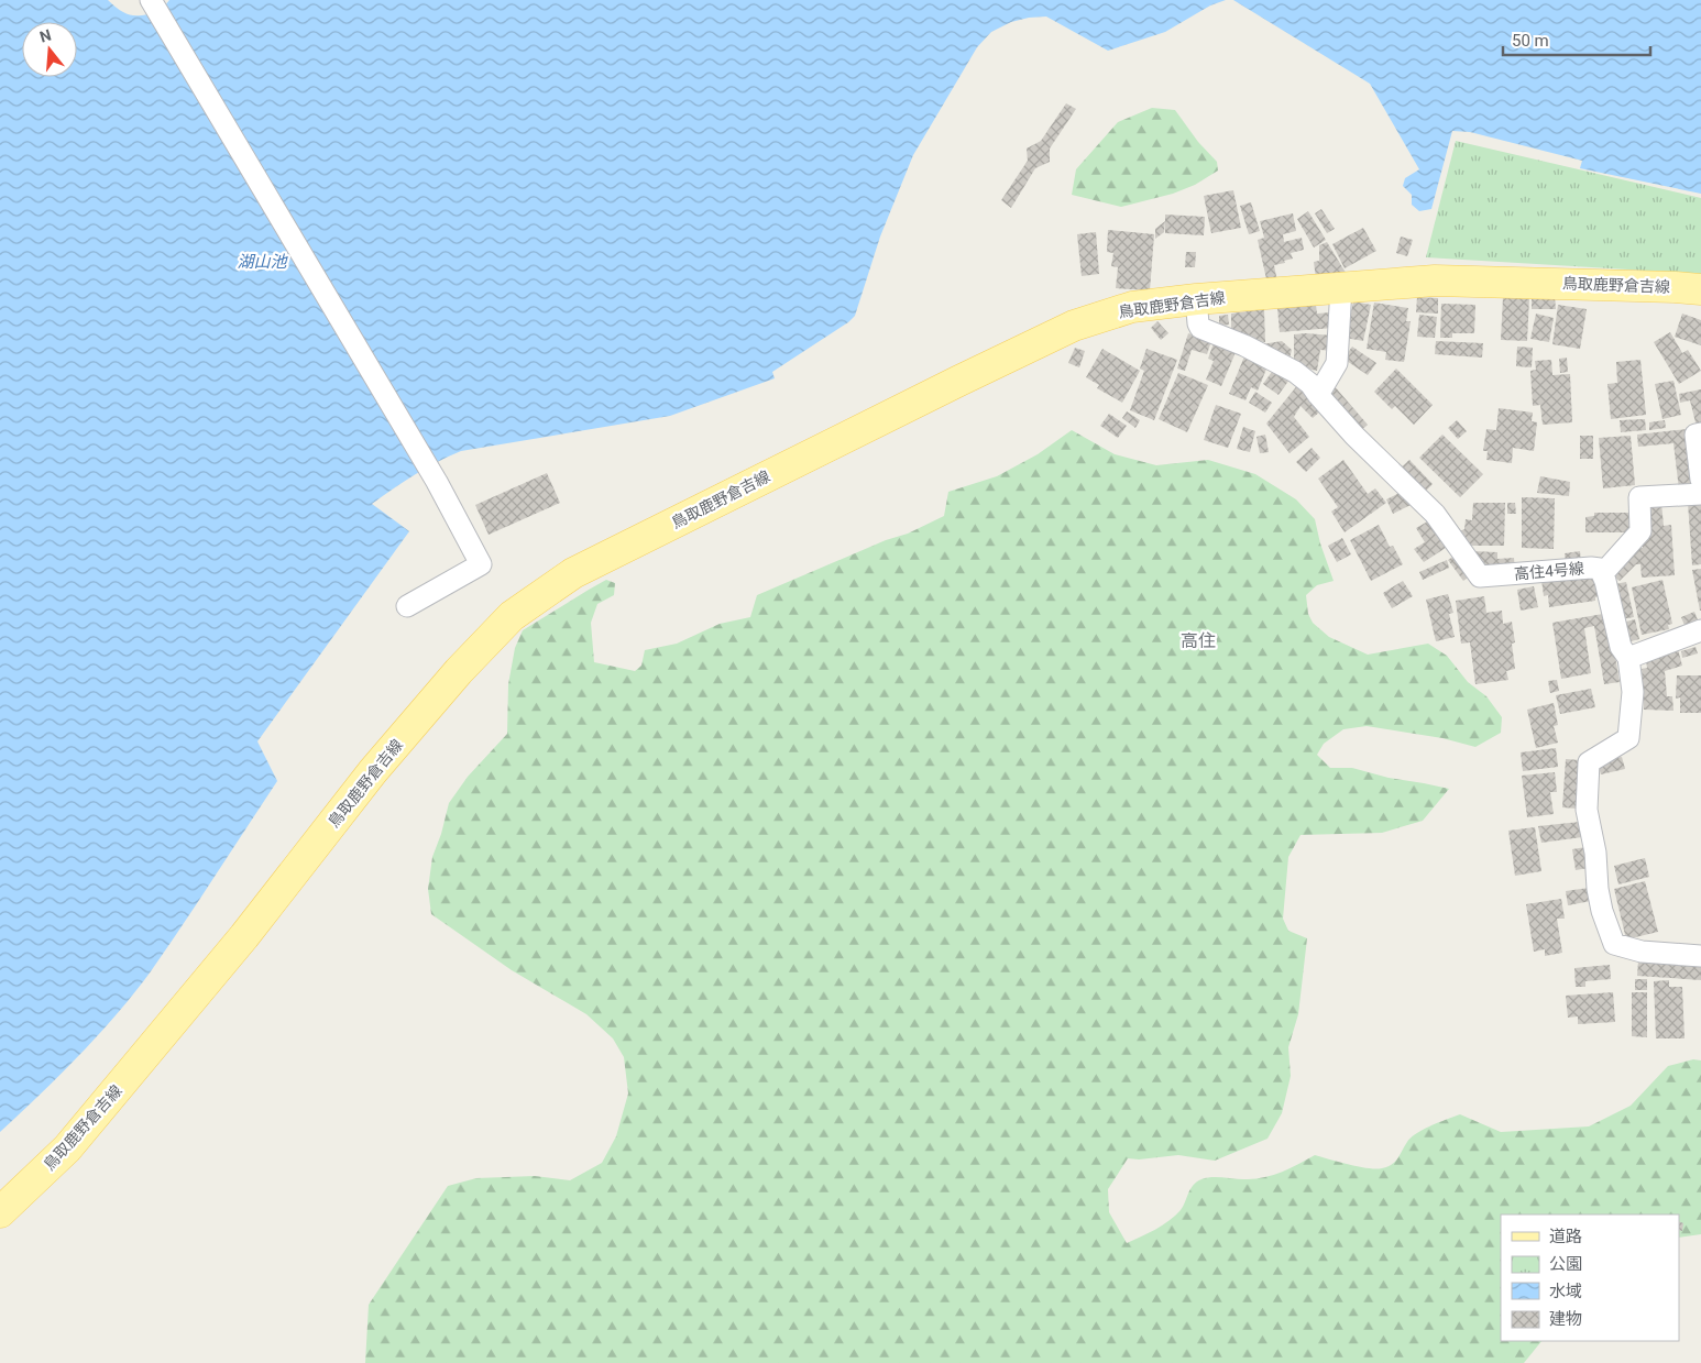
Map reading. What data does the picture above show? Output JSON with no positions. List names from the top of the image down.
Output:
{
  "streets": {
    "main road": ["鳥取鹿野倉吉線"],
    "street": ["高住4号線"]
  },
  "crossings": [
    ["鳥取鹿野倉吉線", "高住4号線"]
  ],
  "districts": ["高住"],
  "water": ["湖山池"],
  "legend": [
    "道路",
    "公園",
    "水域",
    "建物"
  ],
  "scale_bar": "50 m",
  "north": "top"
}
